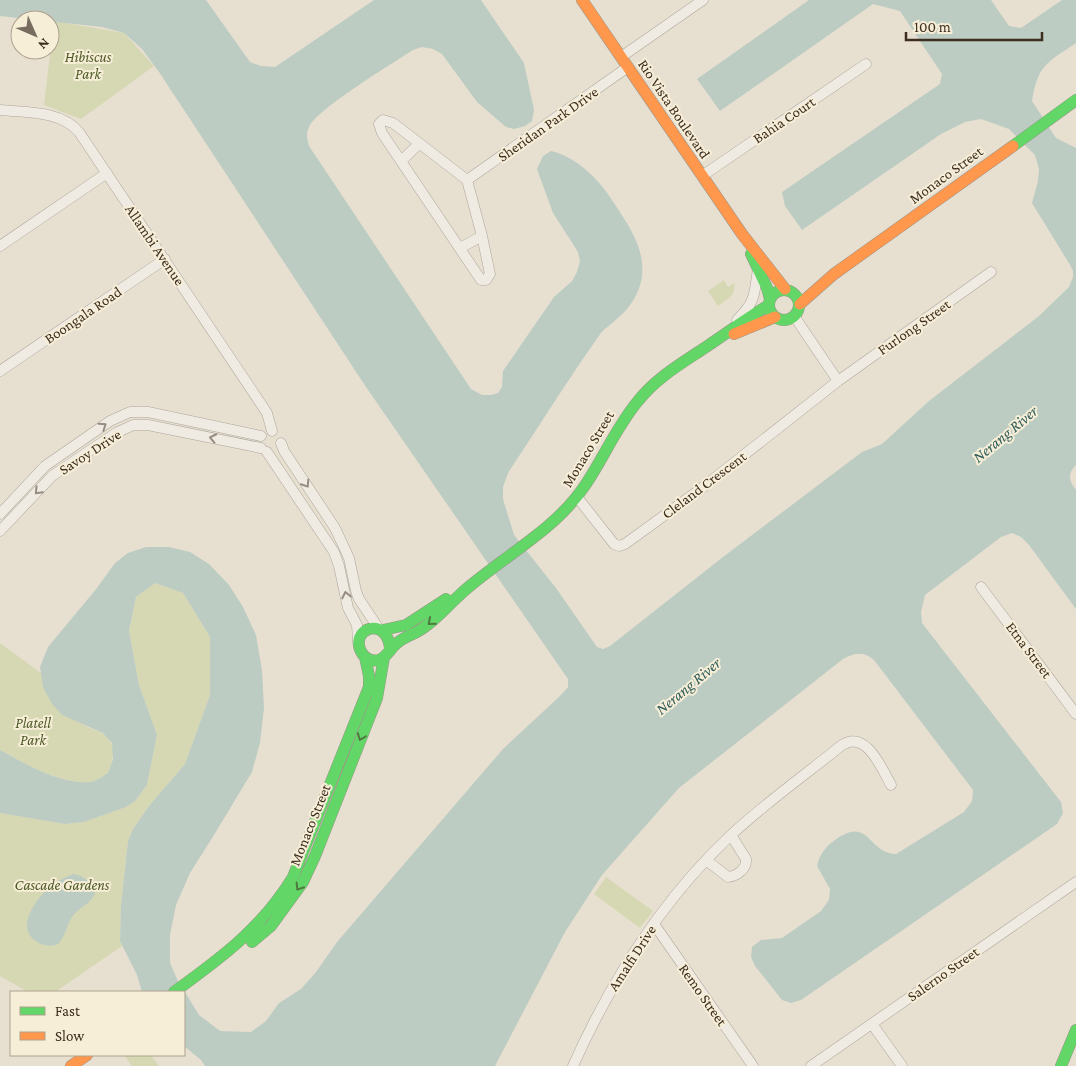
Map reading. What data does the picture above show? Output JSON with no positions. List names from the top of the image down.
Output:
{
  "streets": {
    "street": [
      "Rio Vista Boulevard",
      "Bahia Court",
      "Sheridan Park Drive",
      "Monaco Street",
      "Allambi Avenue",
      "Boongala Road",
      "Furlong Street",
      "Savoy Drive",
      "Cleland Crescent",
      "Etna Street",
      "Amalfi Drive",
      "Salerno Street",
      "Remo Street"
    ]
  },
  "crossings": [
    ["Rio Vista Boulevard", "Bahia Court"],
    ["Rio Vista Boulevard", "Sheridan Park Drive"],
    ["Rio Vista Boulevard", "Monaco Street"],
    ["Monaco Street", "Cleland Crescent"],
    ["Allambi Avenue", "Boongala Road"],
    ["Allambi Avenue", "Savoy Drive"],
    ["Furlong Street", "Cleland Crescent"],
    ["Amalfi Drive", "Remo Street"]
  ],
  "water": ["Nerang River"],
  "parks": ["Hibiscus Park", "Platell Park", "Cascade Gardens"],
  "legend": ["Fast", "Slow"],
  "scale_bar": "100 m",
  "north": "bottom right"
}
